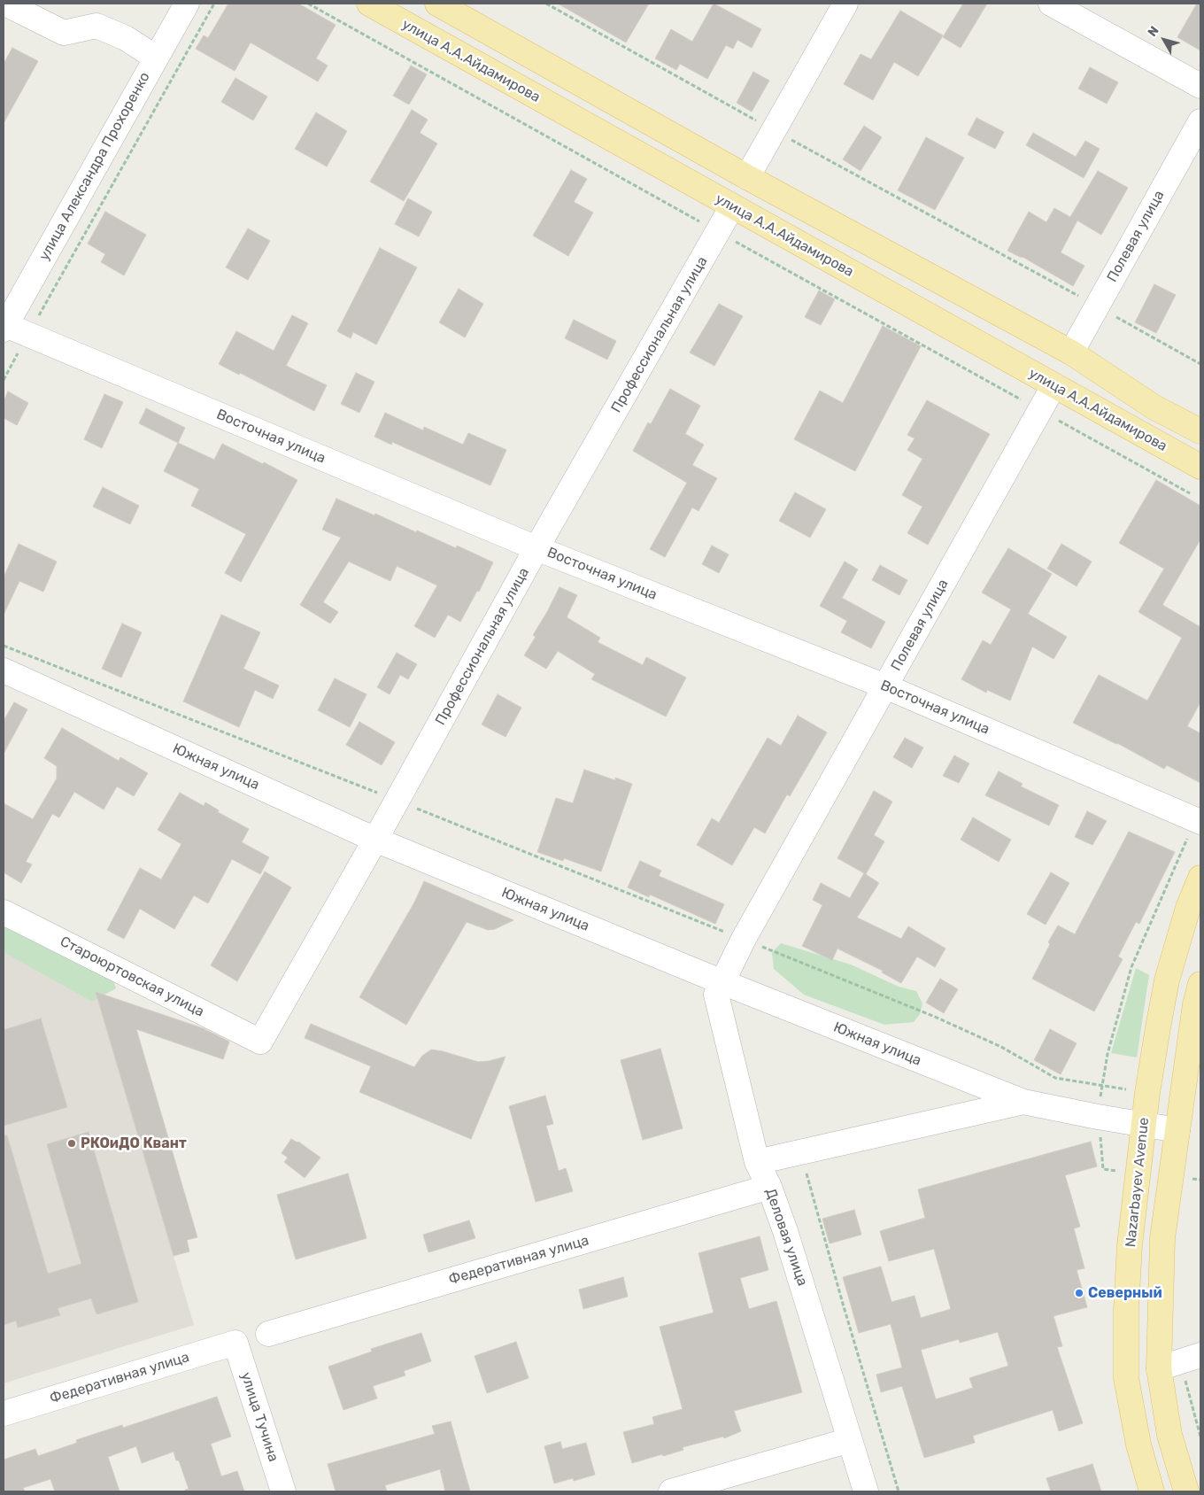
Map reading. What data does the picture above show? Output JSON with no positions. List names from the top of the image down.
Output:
{
  "streets": {
    "main road": ["улица А.А.Айдамирова", "Nazarbayev Avenue"],
    "street": [
      "улица Александра Прохоренко",
      "Полевая улица",
      "Профессиональная улица",
      "Восточная улица",
      "Южная улица",
      "Староюртовская улица",
      "Деловая улица",
      "Федеративная улица",
      "улица Тучина"
    ]
  },
  "crossings": [
    ["улица А.А.Айдамирова", "Полевая улица"],
    ["улица А.А.Айдамирова", "Профессиональная улица"],
    ["улица Александра Прохоренко", "Восточная улица"],
    ["Полевая улица", "Восточная улица"],
    ["Полевая улица", "Южная улица"],
    ["Полевая улица", "Деловая улица"],
    ["Профессиональная улица", "Восточная улица"],
    ["Профессиональная улица", "Южная улица"],
    ["Профессиональная улица", "Староюртовская улица"],
    ["Южная улица", "Nazarbayev Avenue"],
    ["Южная улица", "Деловая улица"],
    ["Деловая улица", "Федеративная улица"],
    ["Федеративная улица", "улица Тучина"]
  ],
  "places": ["РКОиДО Квант", "Северный"],
  "north": "top left"
}
